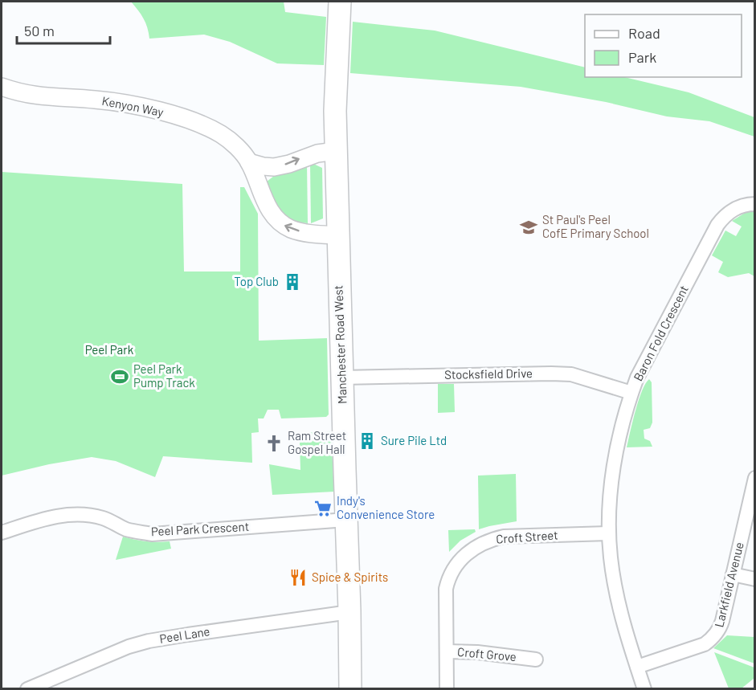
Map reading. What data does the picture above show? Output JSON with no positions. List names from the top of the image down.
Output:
{
  "streets": {
    "main road": ["Manchester Road West"],
    "street": [
      "Kenyon Way",
      "Baron Fold Crescent",
      "Stocksfield Drive",
      "Peel Park Crescent",
      "Croft Street",
      "Larkfield Avenue",
      "Peel Lane",
      "Croft Grove"
    ]
  },
  "crossings": [
    ["Kenyon Way", "Manchester Road West"],
    ["Baron Fold Crescent", "Stocksfield Drive"],
    ["Baron Fold Crescent", "Croft Street"],
    ["Baron Fold Crescent", "Larkfield Avenue"],
    ["Manchester Road West", "Stocksfield Drive"],
    ["Manchester Road West", "Peel Park Crescent"],
    ["Manchester Road West", "Peel Lane"],
    ["Croft Street", "Croft Grove"]
  ],
  "parks": ["Peel Park"],
  "places": {
    "school or university": ["St Paul's Peel CofE Primary School"],
    "building": ["Top Club", "Sure Pile Ltd"],
    "sports": ["Peel Park Pump Track"],
    "church": ["Ram Street Gospel Hall"],
    "supermarket": ["Indy's Convenience Store"],
    "restaurant": ["Spice & Spirits"]
  },
  "legend": ["Road", "Park"],
  "scale_bar": "50 m"
}
